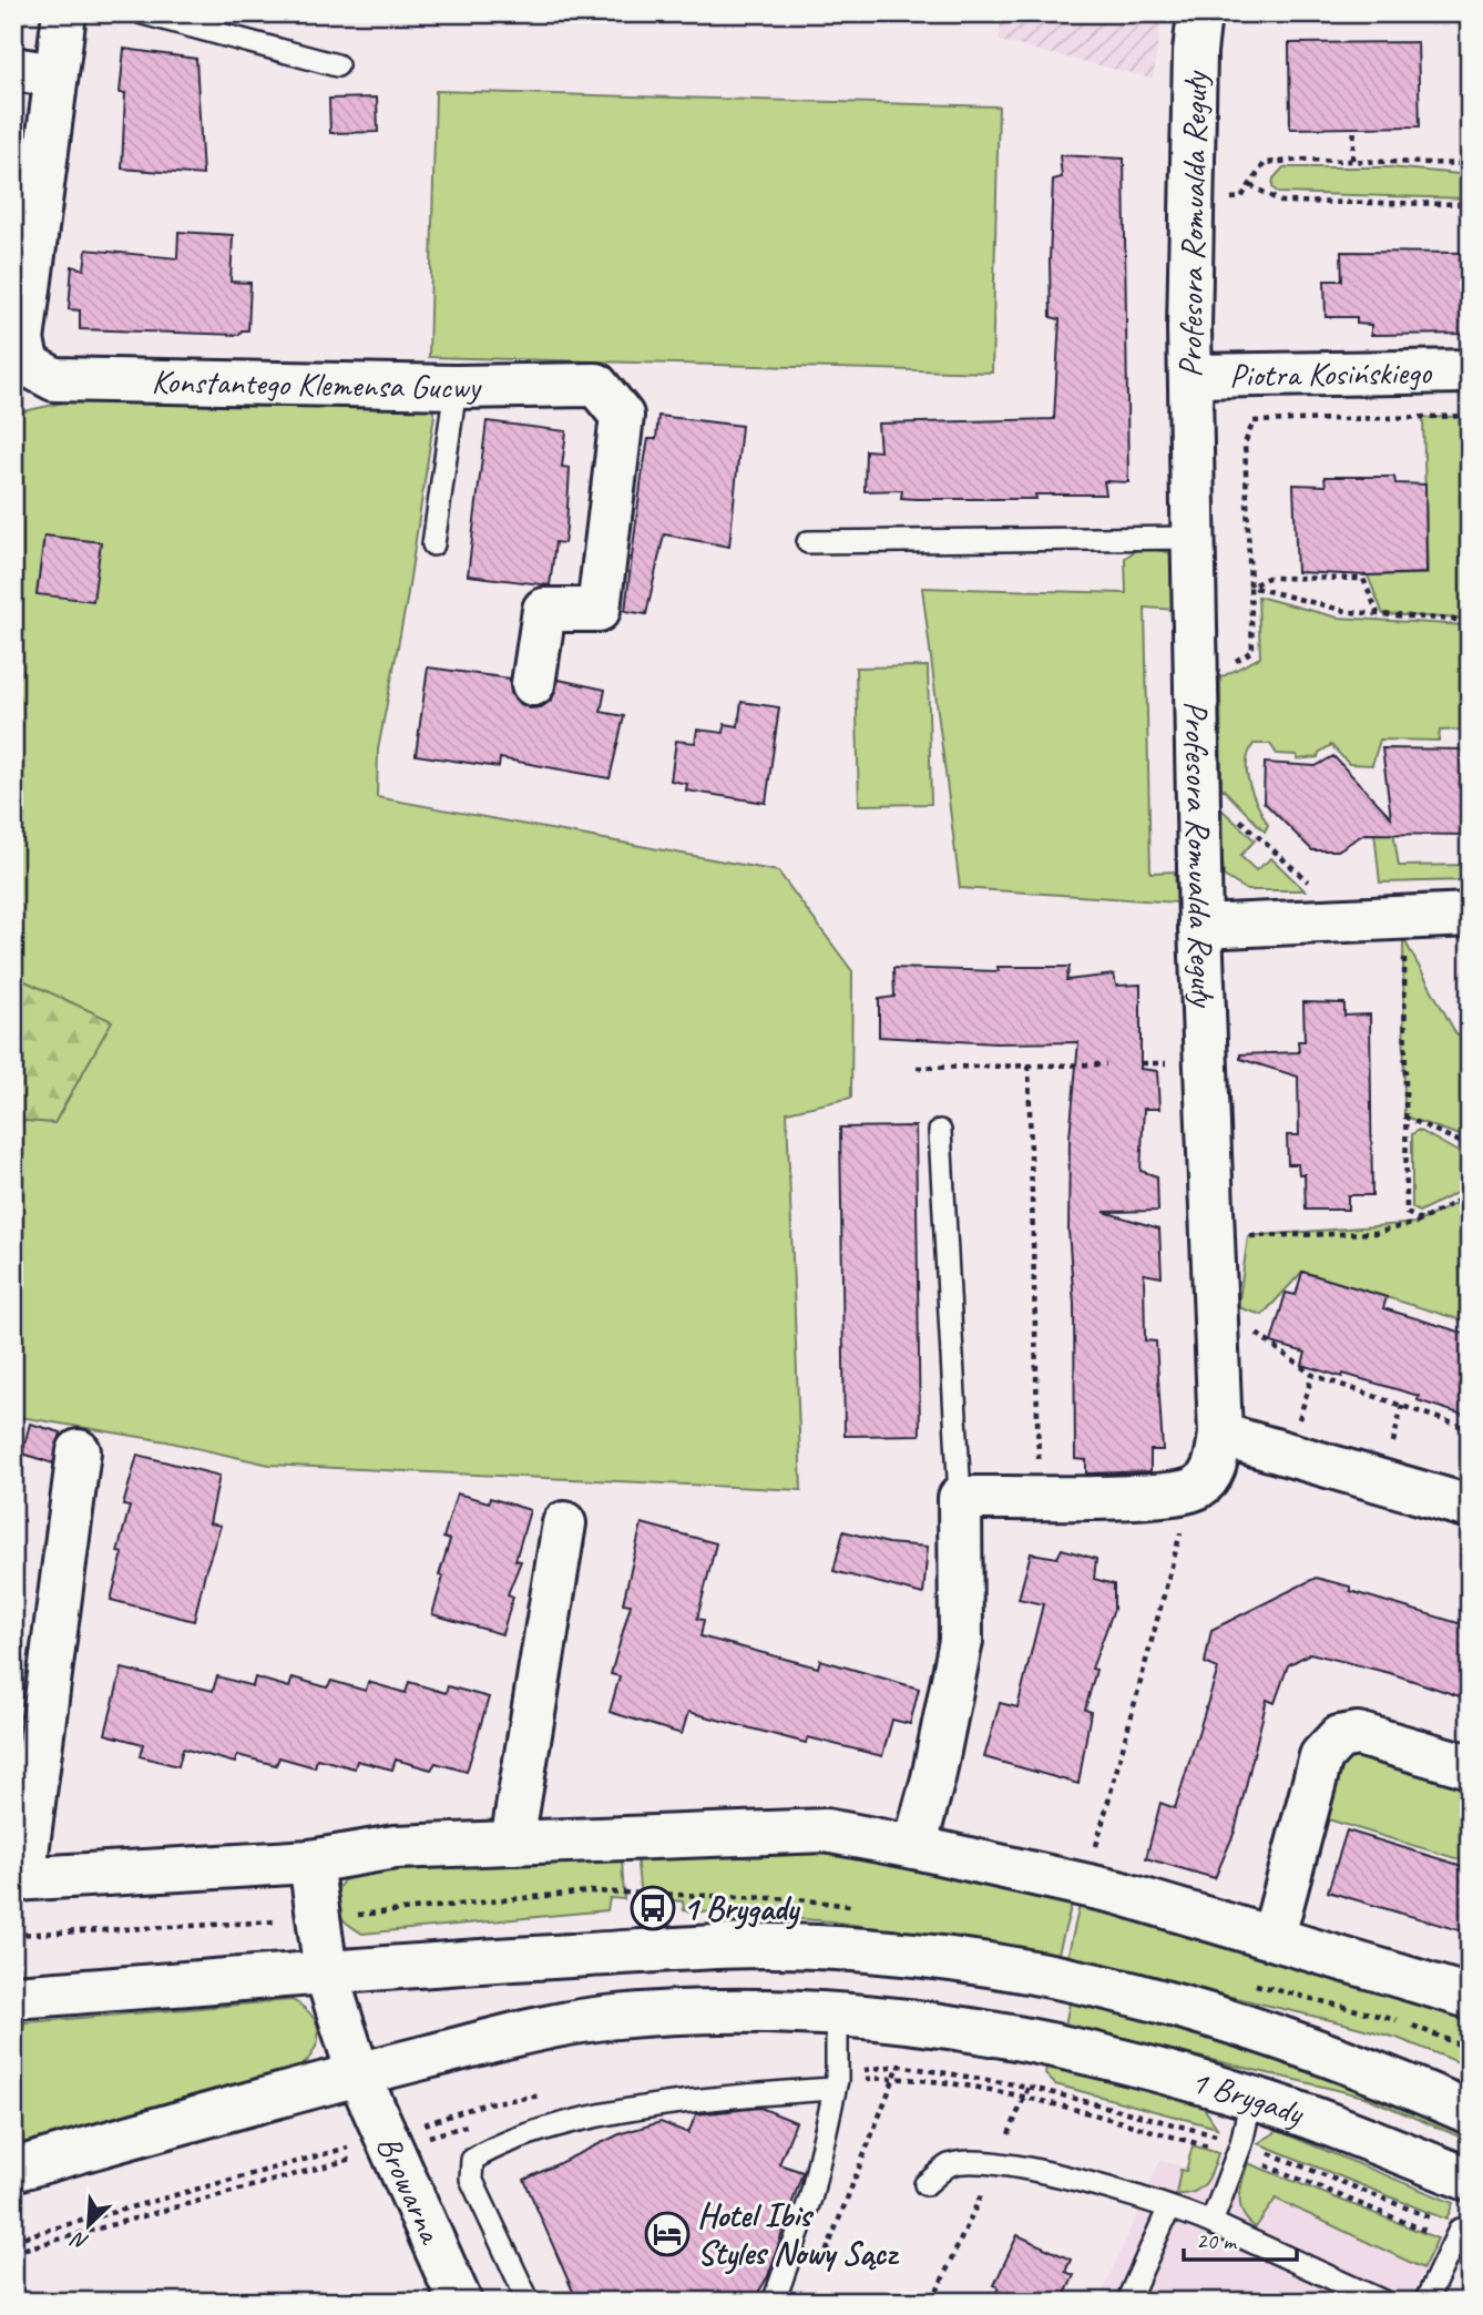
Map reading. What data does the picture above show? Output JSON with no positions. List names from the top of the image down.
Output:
{
  "streets": {
    "street": [
      "Profesora Romualda Reguły",
      "Piotra Kosińskiego",
      "Konstantego Klemensa Gucwy",
      "1 Brygady",
      "Browarna"
    ]
  },
  "crossings": [
    ["Profesora Romualda Reguły", "Piotra Kosińskiego"],
    ["1 Brygady", "Browarna"]
  ],
  "places": {
    "bus stop": ["1 Brygady"],
    "hotel": ["Hotel Ibis Styles Nowy Sącz"]
  },
  "scale_bar": "20 m",
  "north": "bottom left"
}
